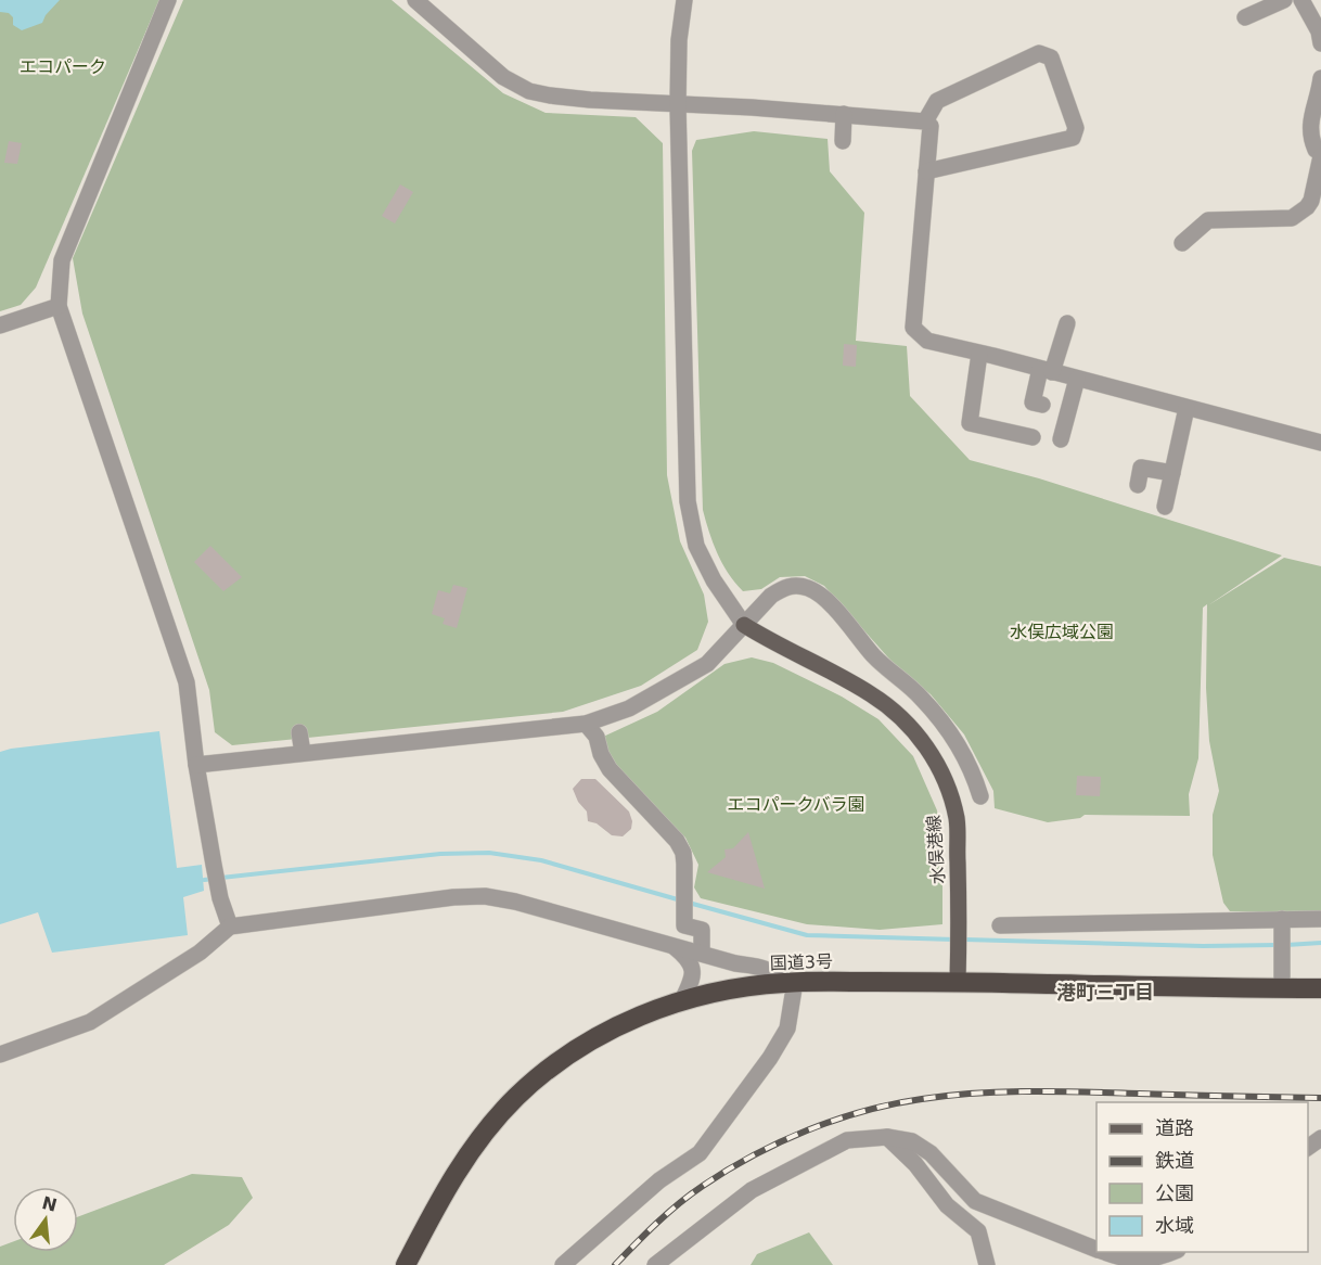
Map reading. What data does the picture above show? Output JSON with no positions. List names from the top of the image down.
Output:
{
  "streets": {
    "highway": ["国道3号"],
    "main road": ["水俣港線"]
  },
  "crossings": [
    ["水俣港線", "国道3号"]
  ],
  "districts": ["港町三丁目"],
  "parks": ["エコパーク", "水俣広域公園", "エコパークバラ園"],
  "legend": [
    "道路",
    "鉄道",
    "公園",
    "水域"
  ],
  "north": "top"
}
